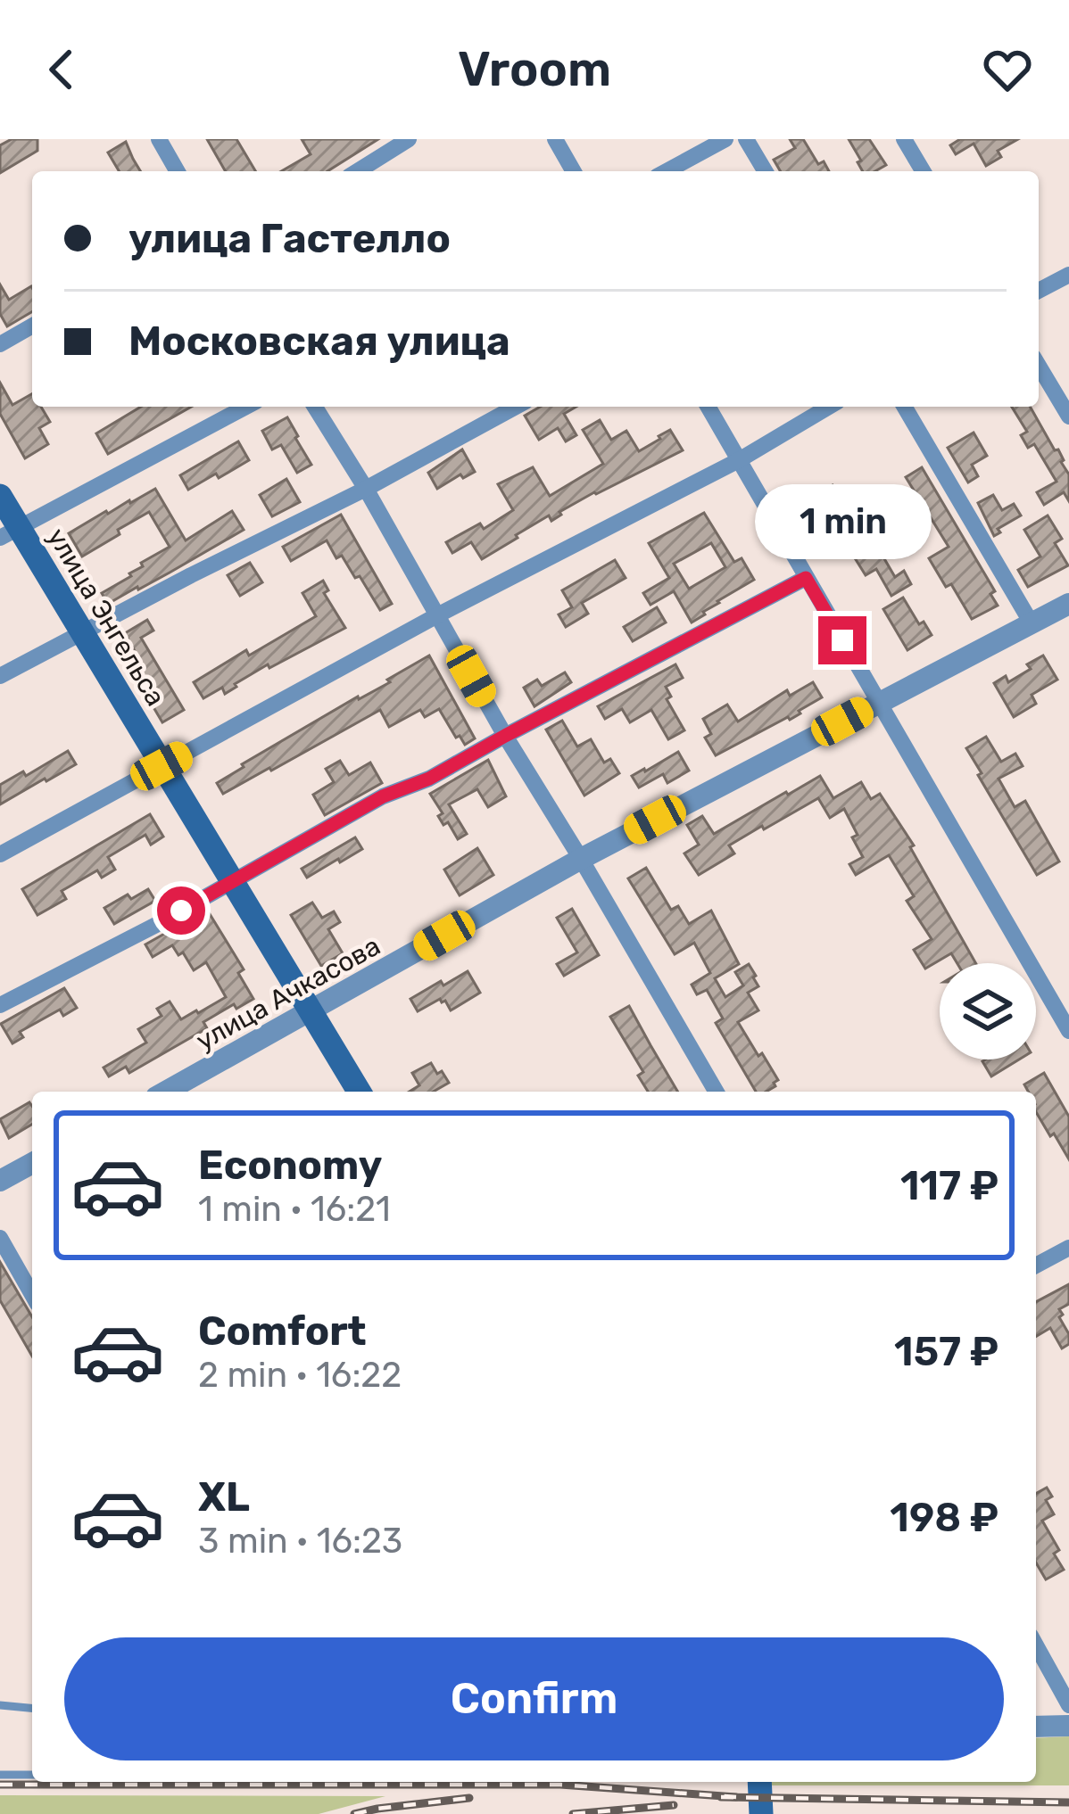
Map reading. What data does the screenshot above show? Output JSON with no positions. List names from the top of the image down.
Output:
{
  "streets": {
    "main road": ["улица Энгельса"],
    "street": ["улица Ачкасова"]
  },
  "crossings": [
    ["улица Энгельса", "улица Ачкасова"]
  ],
  "page": {
    "header": "Vroom",
    "banner": ["улица Гастелло", "Московская улица"],
    "bubble": "1 min",
    "list": [
      {
        "name": "Economy",
        "note": "1 min · 16:21",
        "value": "117 ₽"
      },
      {
        "name": "Comfort",
        "note": "2 min · 16:22",
        "value": "157 ₽"
      },
      {
        "name": "XL",
        "note": "3 min · 16:23",
        "value": "198 ₽"
      }
    ],
    "buttons": "Confirm"
  }
}
